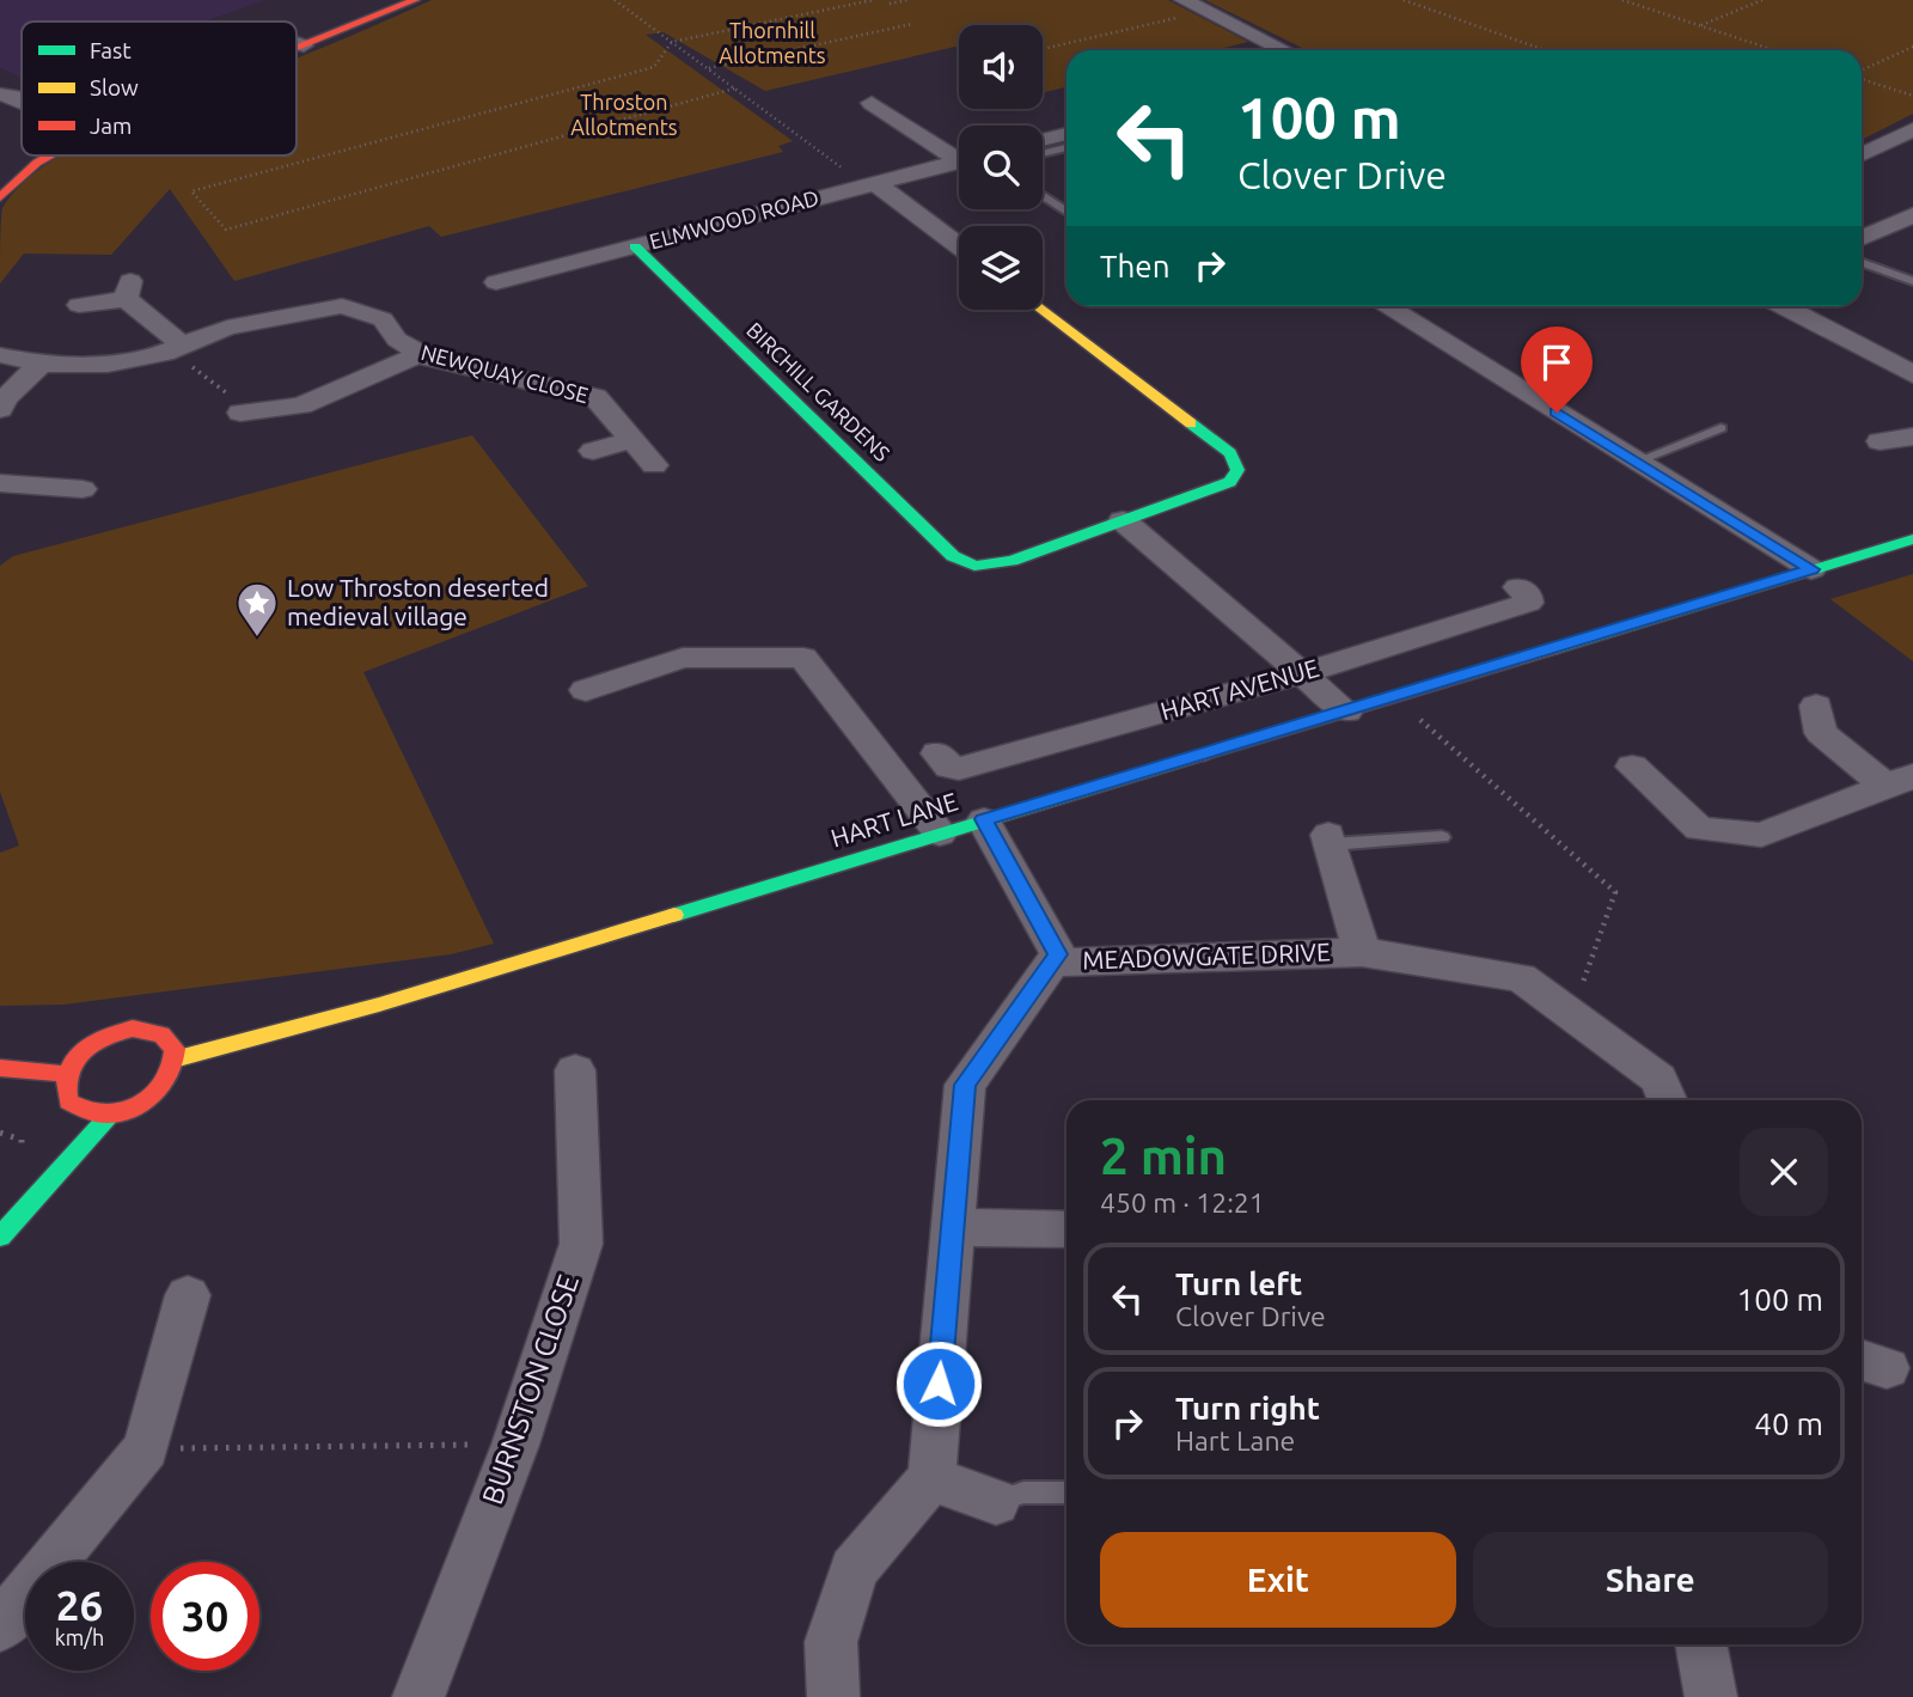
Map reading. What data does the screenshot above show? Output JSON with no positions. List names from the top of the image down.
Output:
{
  "streets": {
    "street": [
      "ELMWOOD ROAD",
      "NEWQUAY CLOSE",
      "BIRCHILL GARDENS",
      "HART AVENUE",
      "HART LANE",
      "MEADOWGATE DRIVE",
      "BURNSTON CLOSE"
    ]
  },
  "crossings": [
    ["ELMWOOD ROAD", "BIRCHILL GARDENS"]
  ],
  "parks": ["Thornhill Allotments", "Throston Allotments"],
  "places": {
    "place": ["Low Throston deserted medieval village"]
  },
  "legend": ["Fast", "Slow", "Jam"],
  "page": {
    "turn": ["100 m", "Clover Drive"],
    "then": "Then",
    "heading": ["2 min", "450 m · 12:21"],
    "list": [
      {
        "name": "Turn left",
        "note": "Clover Drive",
        "value": "100 m"
      },
      {
        "name": "Turn right",
        "note": "Hart Lane",
        "value": "40 m"
      }
    ],
    "buttons": ["Exit", "Share"],
    "speed": "26 km/h",
    "limit": "30"
  }
}
